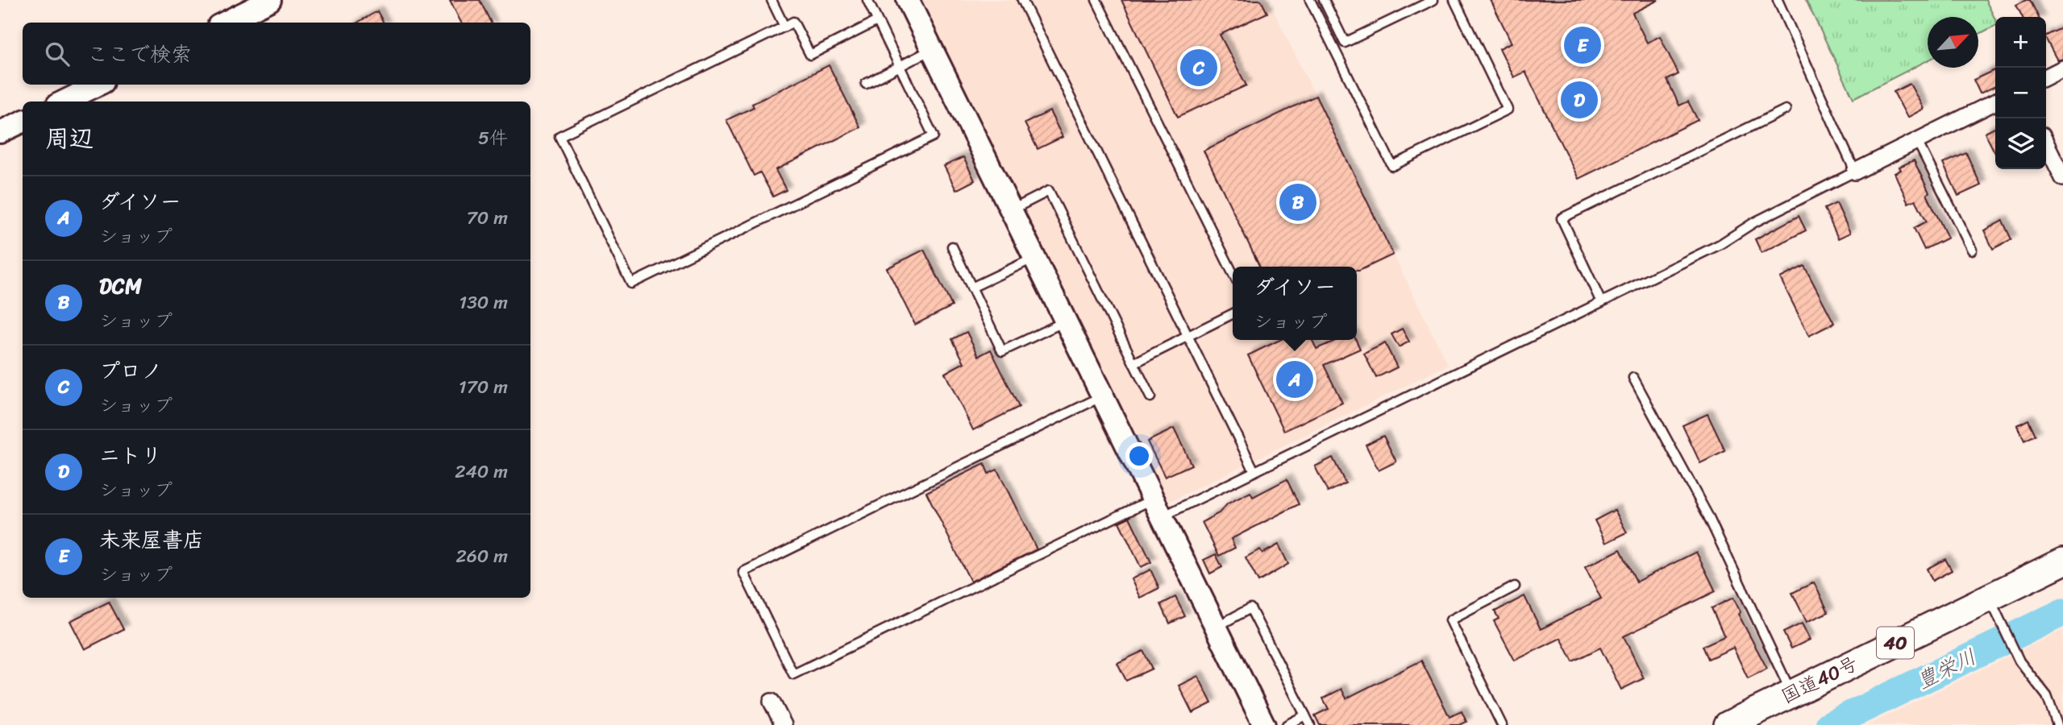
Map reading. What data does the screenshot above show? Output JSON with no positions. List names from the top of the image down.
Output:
{
  "streets": {
    "highway": ["40", "国道40号"]
  },
  "water": ["豊栄川"],
  "north": "top right",
  "page": {
    "map_buttons": ["+", "−"],
    "search": "ここで検索",
    "pins": [
      "E",
      "C",
      "D",
      "B",
      "A"
    ],
    "heading": ["周辺", "5件"],
    "list": [
      {
        "mark": "A",
        "name": "ダイソー",
        "note": "ショップ",
        "value": "70 m"
      },
      {
        "mark": "B",
        "name": "DCM",
        "note": "ショップ",
        "value": "130 m"
      },
      {
        "mark": "C",
        "name": "プロノ",
        "note": "ショップ",
        "value": "170 m"
      },
      {
        "mark": "D",
        "name": "ニトリ",
        "note": "ショップ",
        "value": "240 m"
      },
      {
        "mark": "E",
        "name": "未来屋書店",
        "note": "ショップ",
        "value": "260 m"
      }
    ],
    "popup": ["ダイソー", "ショップ"]
  }
}
